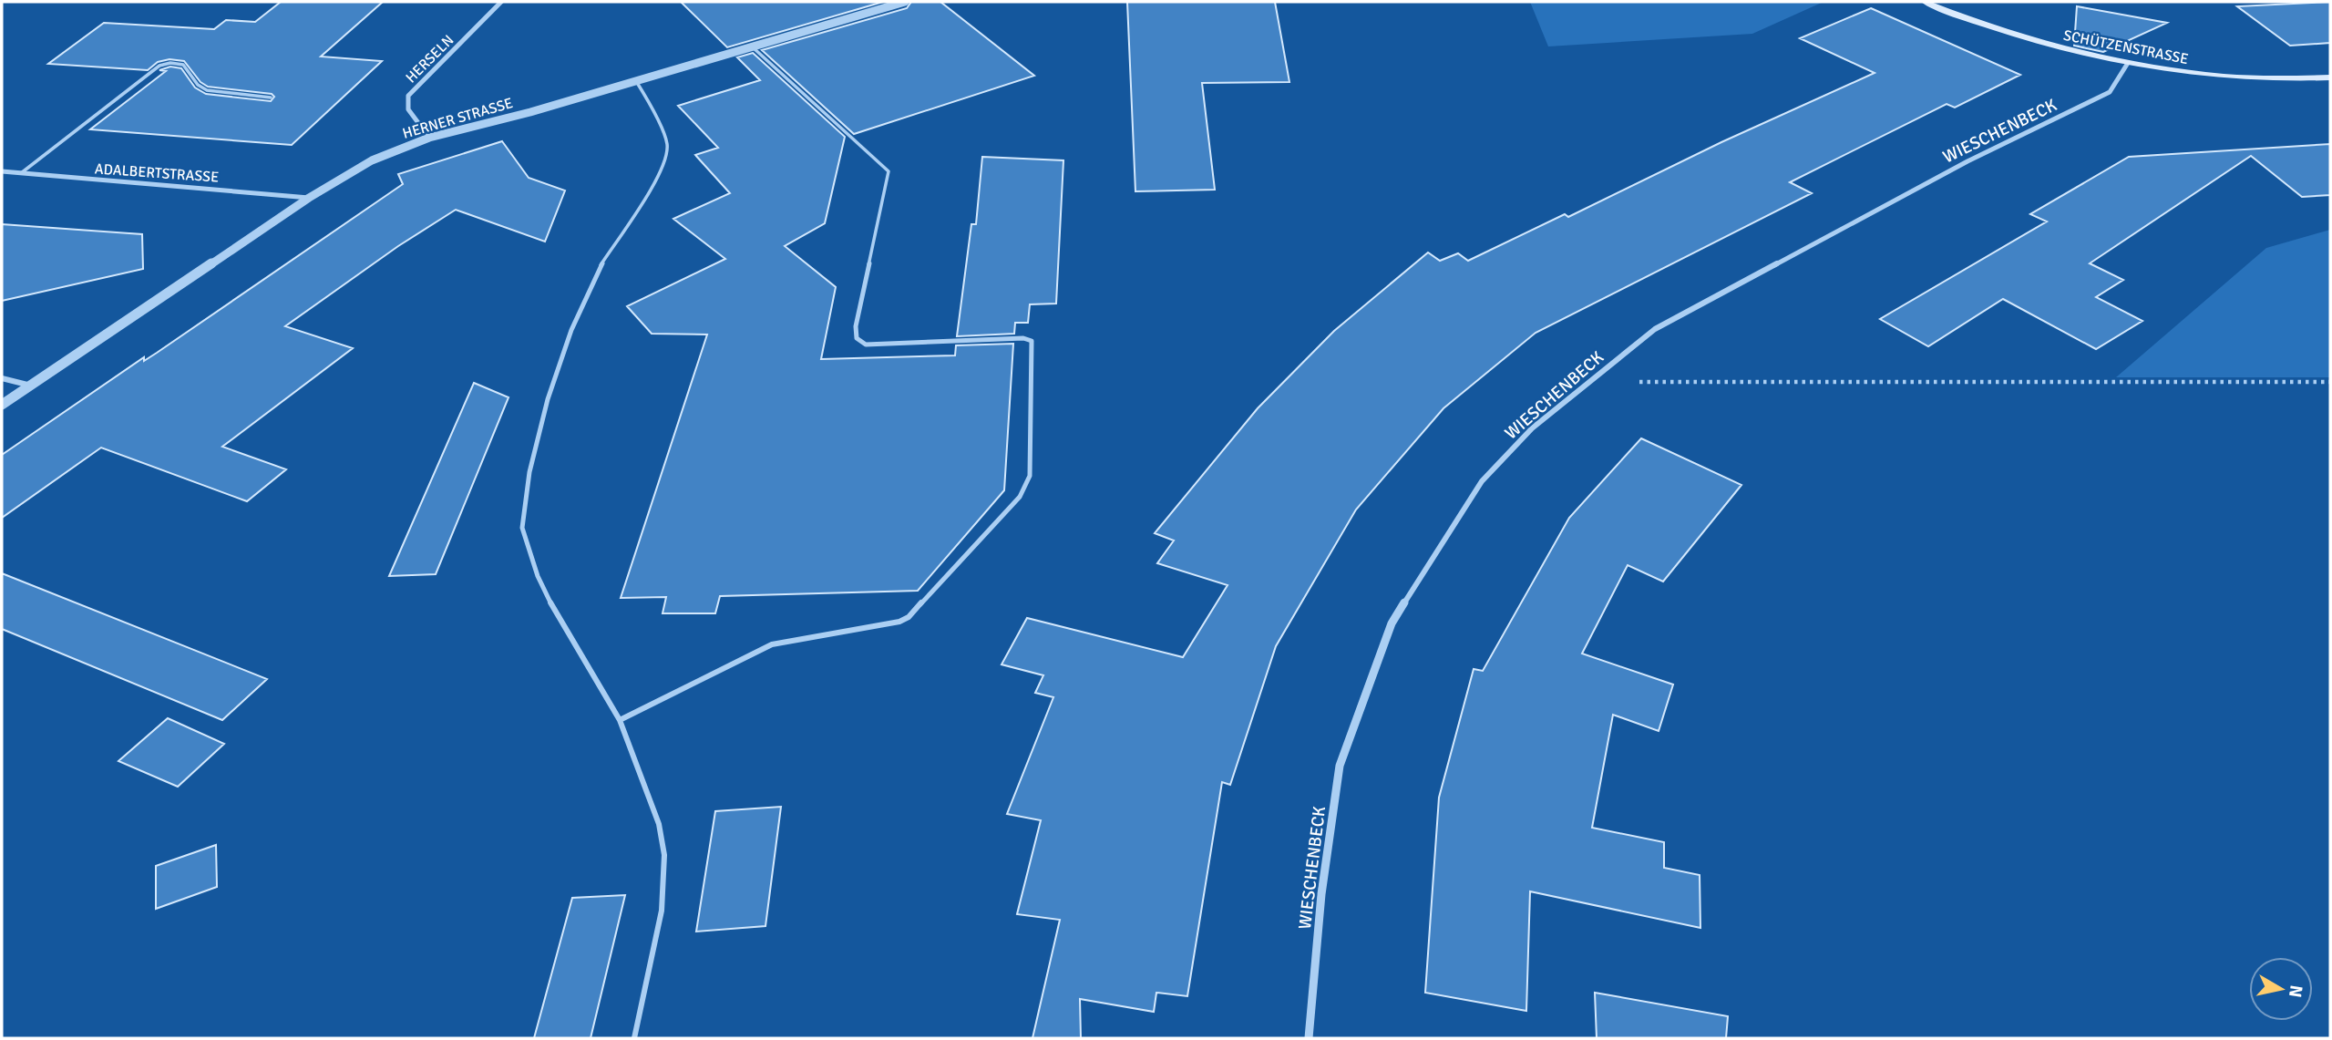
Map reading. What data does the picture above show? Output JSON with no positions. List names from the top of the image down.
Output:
{
  "streets": {
    "main road": ["SCHÜTZENSTRASSE"],
    "street": [
      "HERSELN",
      "HERNER STRASSE",
      "WIESCHENBECK",
      "ADALBERTSTRASSE"
    ]
  },
  "crossings": [
    ["SCHÜTZENSTRASSE", "WIESCHENBECK"],
    ["HERSELN", "HERNER STRASSE"],
    ["HERNER STRASSE", "ADALBERTSTRASSE"]
  ],
  "north": "right"
}
